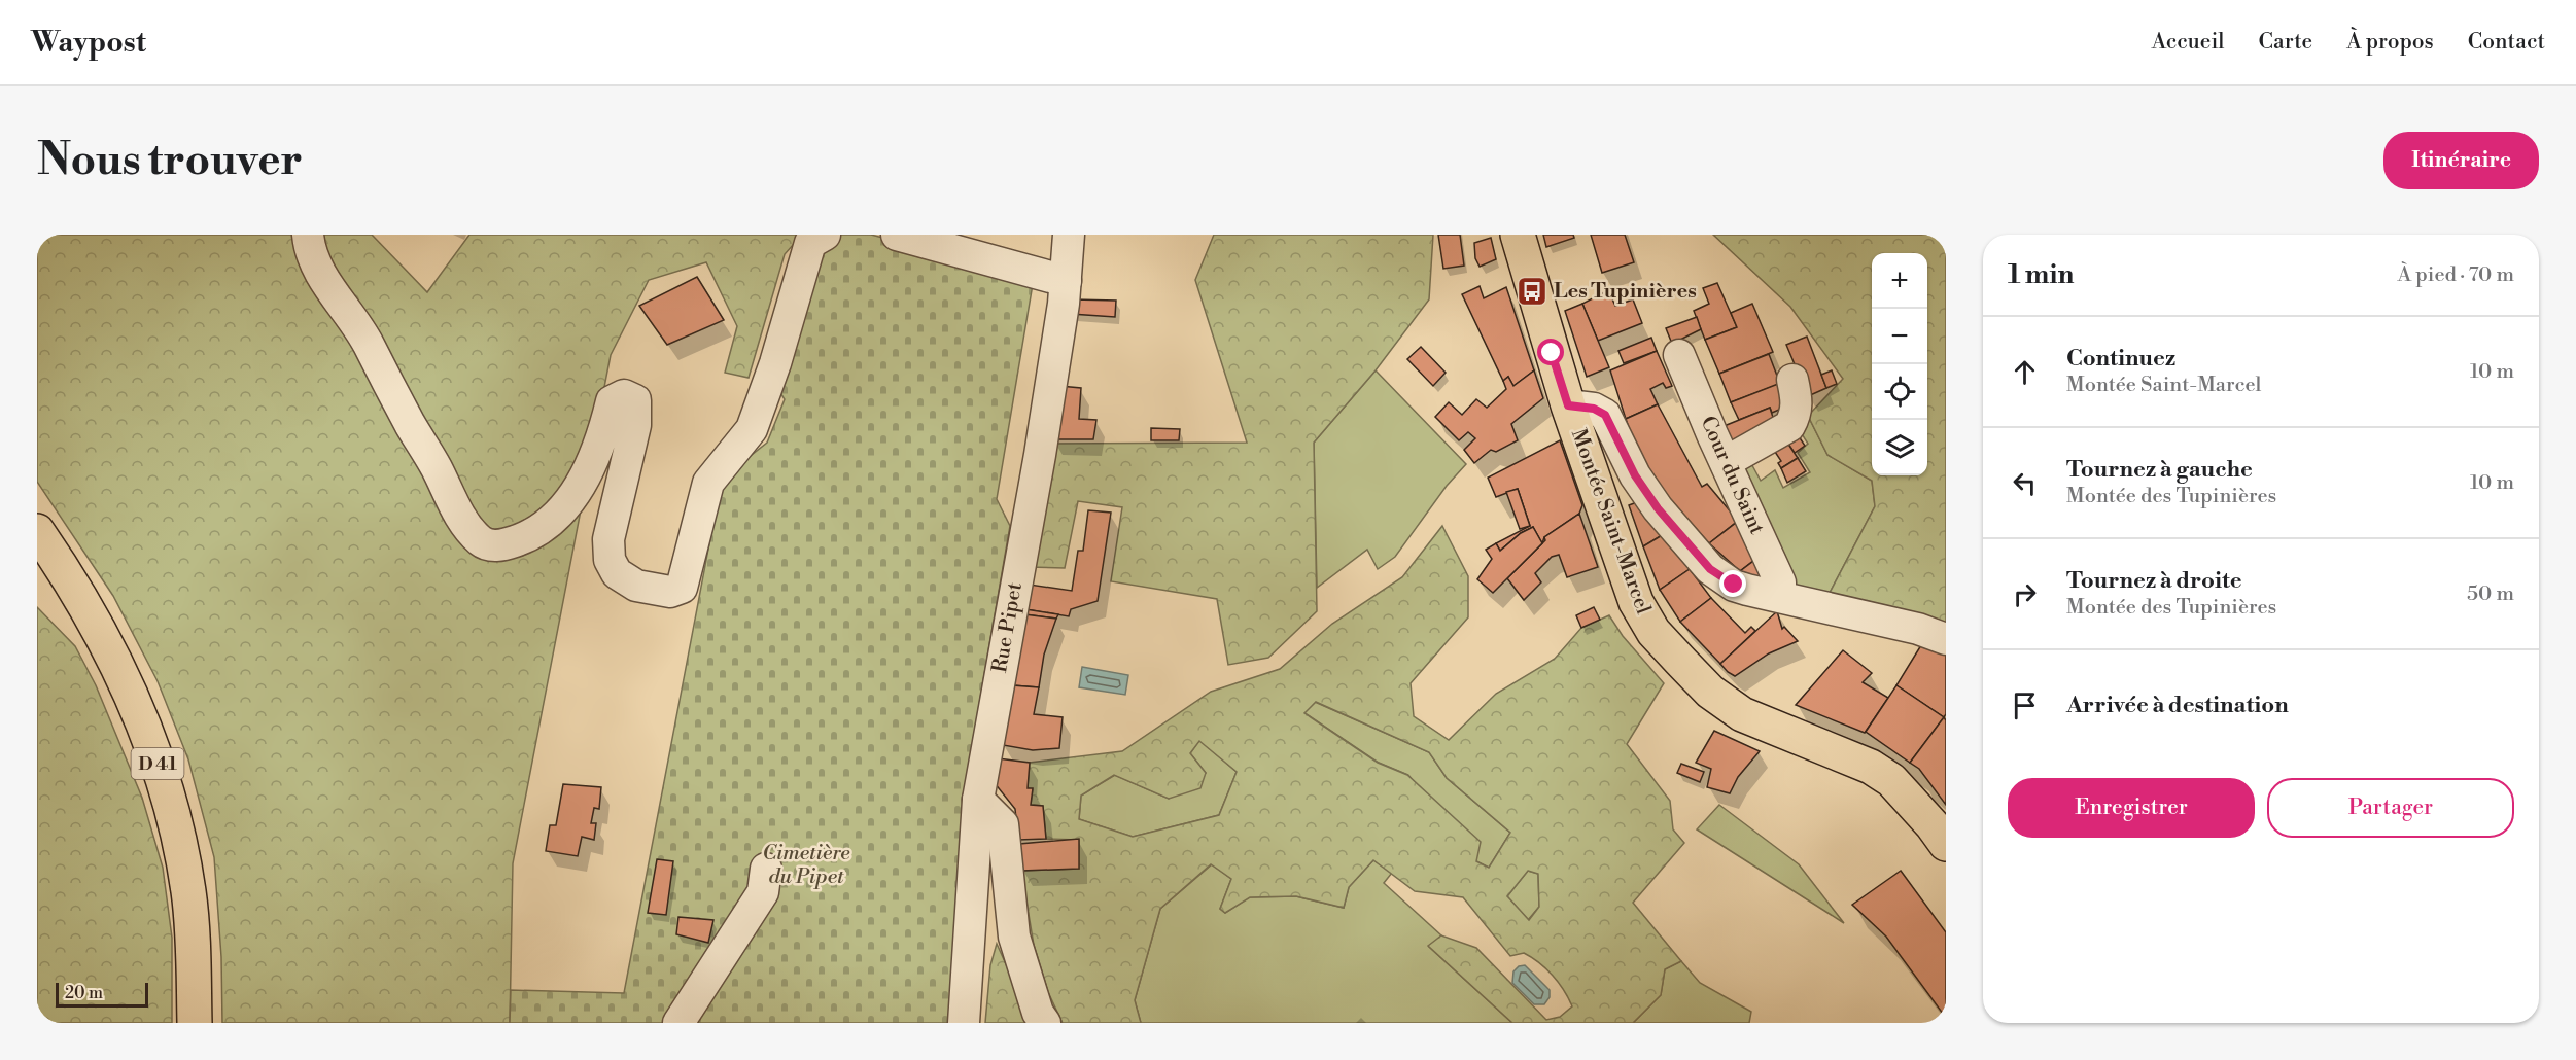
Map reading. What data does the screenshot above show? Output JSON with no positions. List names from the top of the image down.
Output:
{
  "streets": {
    "main road": ["Montée Saint-Marcel", "D 41"],
    "street": ["Cour du Saint", "Rue Pipet"]
  },
  "parks": ["Cimetière du Pipet"],
  "places": {
    "bus stop": ["Les Tupinières"]
  },
  "scale_bar": "20 m",
  "page": {
    "header": "Waypost",
    "nav": [
      "Accueil",
      "Carte",
      "À propos",
      "Contact"
    ],
    "buttons": [
      "Itinéraire",
      ["Enregistrer", "Partager"]
    ],
    "title": "Nous trouver",
    "heading": ["1 min", "À pied · 70 m"],
    "map_buttons": ["+", "−"],
    "list": [
      ["Continuez", "Montée Saint-Marcel", "10 m"],
      ["Tournez à gauche", "Montée des Tupinières", "10 m"],
      ["Tournez à droite", "Montée des Tupinières", "50 m"],
      "Arrivée à destination"
    ],
    "scale": "20 m"
  }
}
